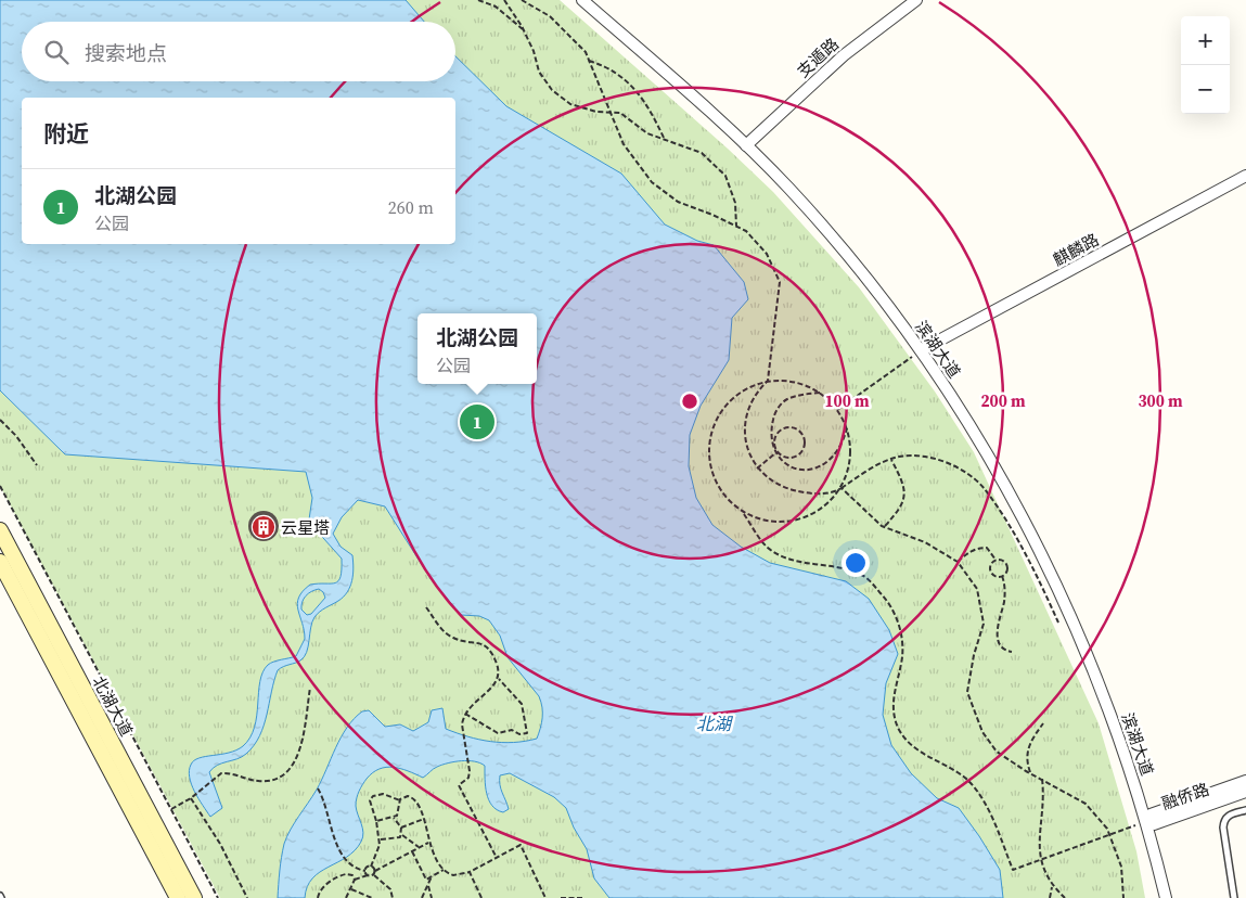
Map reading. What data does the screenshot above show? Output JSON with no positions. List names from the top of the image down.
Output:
{
  "streets": {
    "main road": ["北湖大道"],
    "street": [
      "支遁路",
      "麒麟路",
      "滨湖大道",
      "融侨路"
    ]
  },
  "crossings": [
    ["支遁路", "滨湖大道"],
    ["麒麟路", "滨湖大道"],
    ["滨湖大道", "融侨路"]
  ],
  "water": ["北湖"],
  "places": {
    "building": ["云星塔"]
  },
  "page": {
    "map_buttons": ["+", "−"],
    "search": "搜索地点",
    "heading": "附近",
    "list": [
      {
        "mark": "1",
        "name": "北湖公园",
        "note": "公园",
        "value": "260 m"
      }
    ],
    "popup": ["北湖公园", "公园"],
    "pins": "1"
  },
  "rings": ["100 m", "200 m", "300 m"]
}
